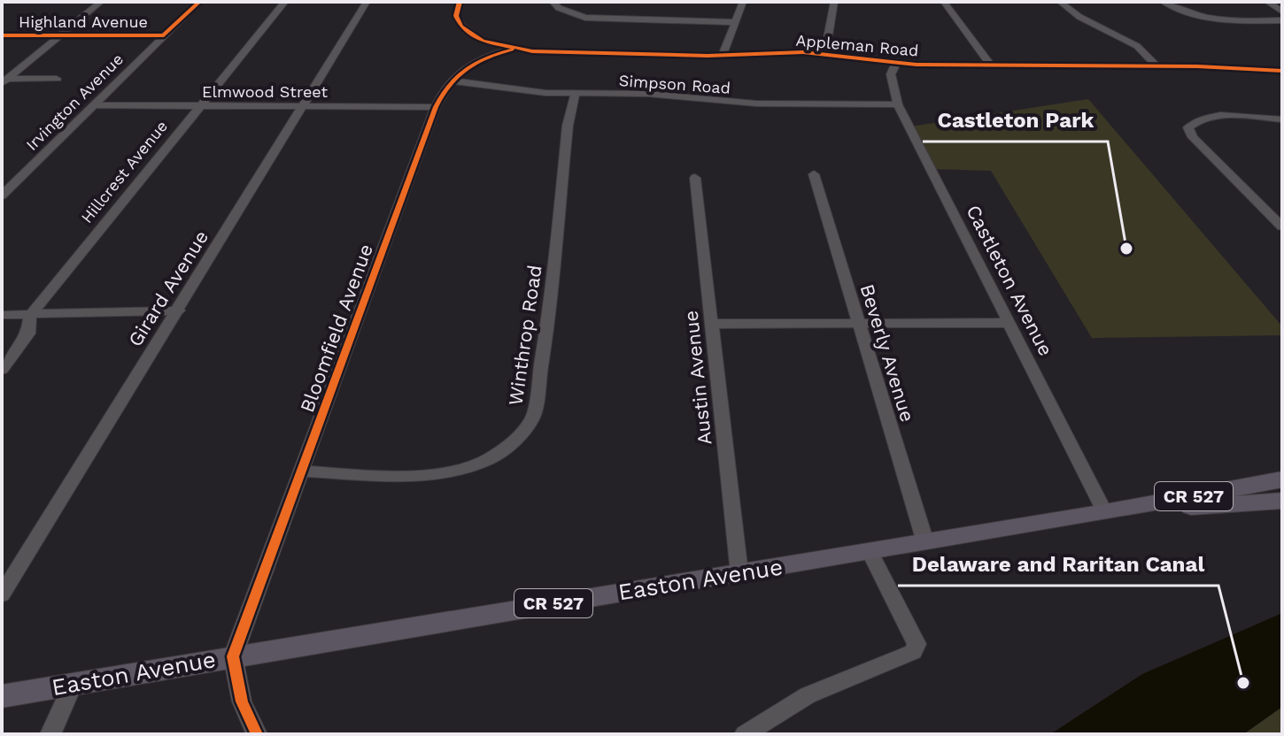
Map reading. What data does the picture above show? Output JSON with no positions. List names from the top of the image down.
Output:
{
  "streets": {
    "main road": ["CR 527", "Easton Avenue"],
    "street": [
      "Highland Avenue",
      "Appleman Road",
      "Simpson Road",
      "Elmwood Street",
      "Irvington Avenue",
      "Hillcrest Avenue",
      "Castleton Avenue",
      "Girard Avenue",
      "Bloomfield Avenue",
      "Winthrop Road",
      "Beverly Avenue",
      "Austin Avenue"
    ]
  },
  "crossings": [
    ["Highland Avenue", "Irvington Avenue"],
    ["Appleman Road", "Castleton Avenue"],
    ["Appleman Road", "Bloomfield Avenue"],
    ["Simpson Road", "Castleton Avenue"],
    ["Simpson Road", "Bloomfield Avenue"],
    ["Simpson Road", "Winthrop Road"],
    ["Elmwood Street", "Irvington Avenue"],
    ["Elmwood Street", "Hillcrest Avenue"],
    ["Elmwood Street", "Girard Avenue"],
    ["Elmwood Street", "Bloomfield Avenue"],
    ["Castleton Avenue", "Easton Avenue"],
    ["Bloomfield Avenue", "Winthrop Road"],
    ["Bloomfield Avenue", "Easton Avenue"],
    ["Beverly Avenue", "Easton Avenue"],
    ["Austin Avenue", "Easton Avenue"]
  ],
  "places": ["Castleton Park", "Delaware and Raritan Canal"]
}
